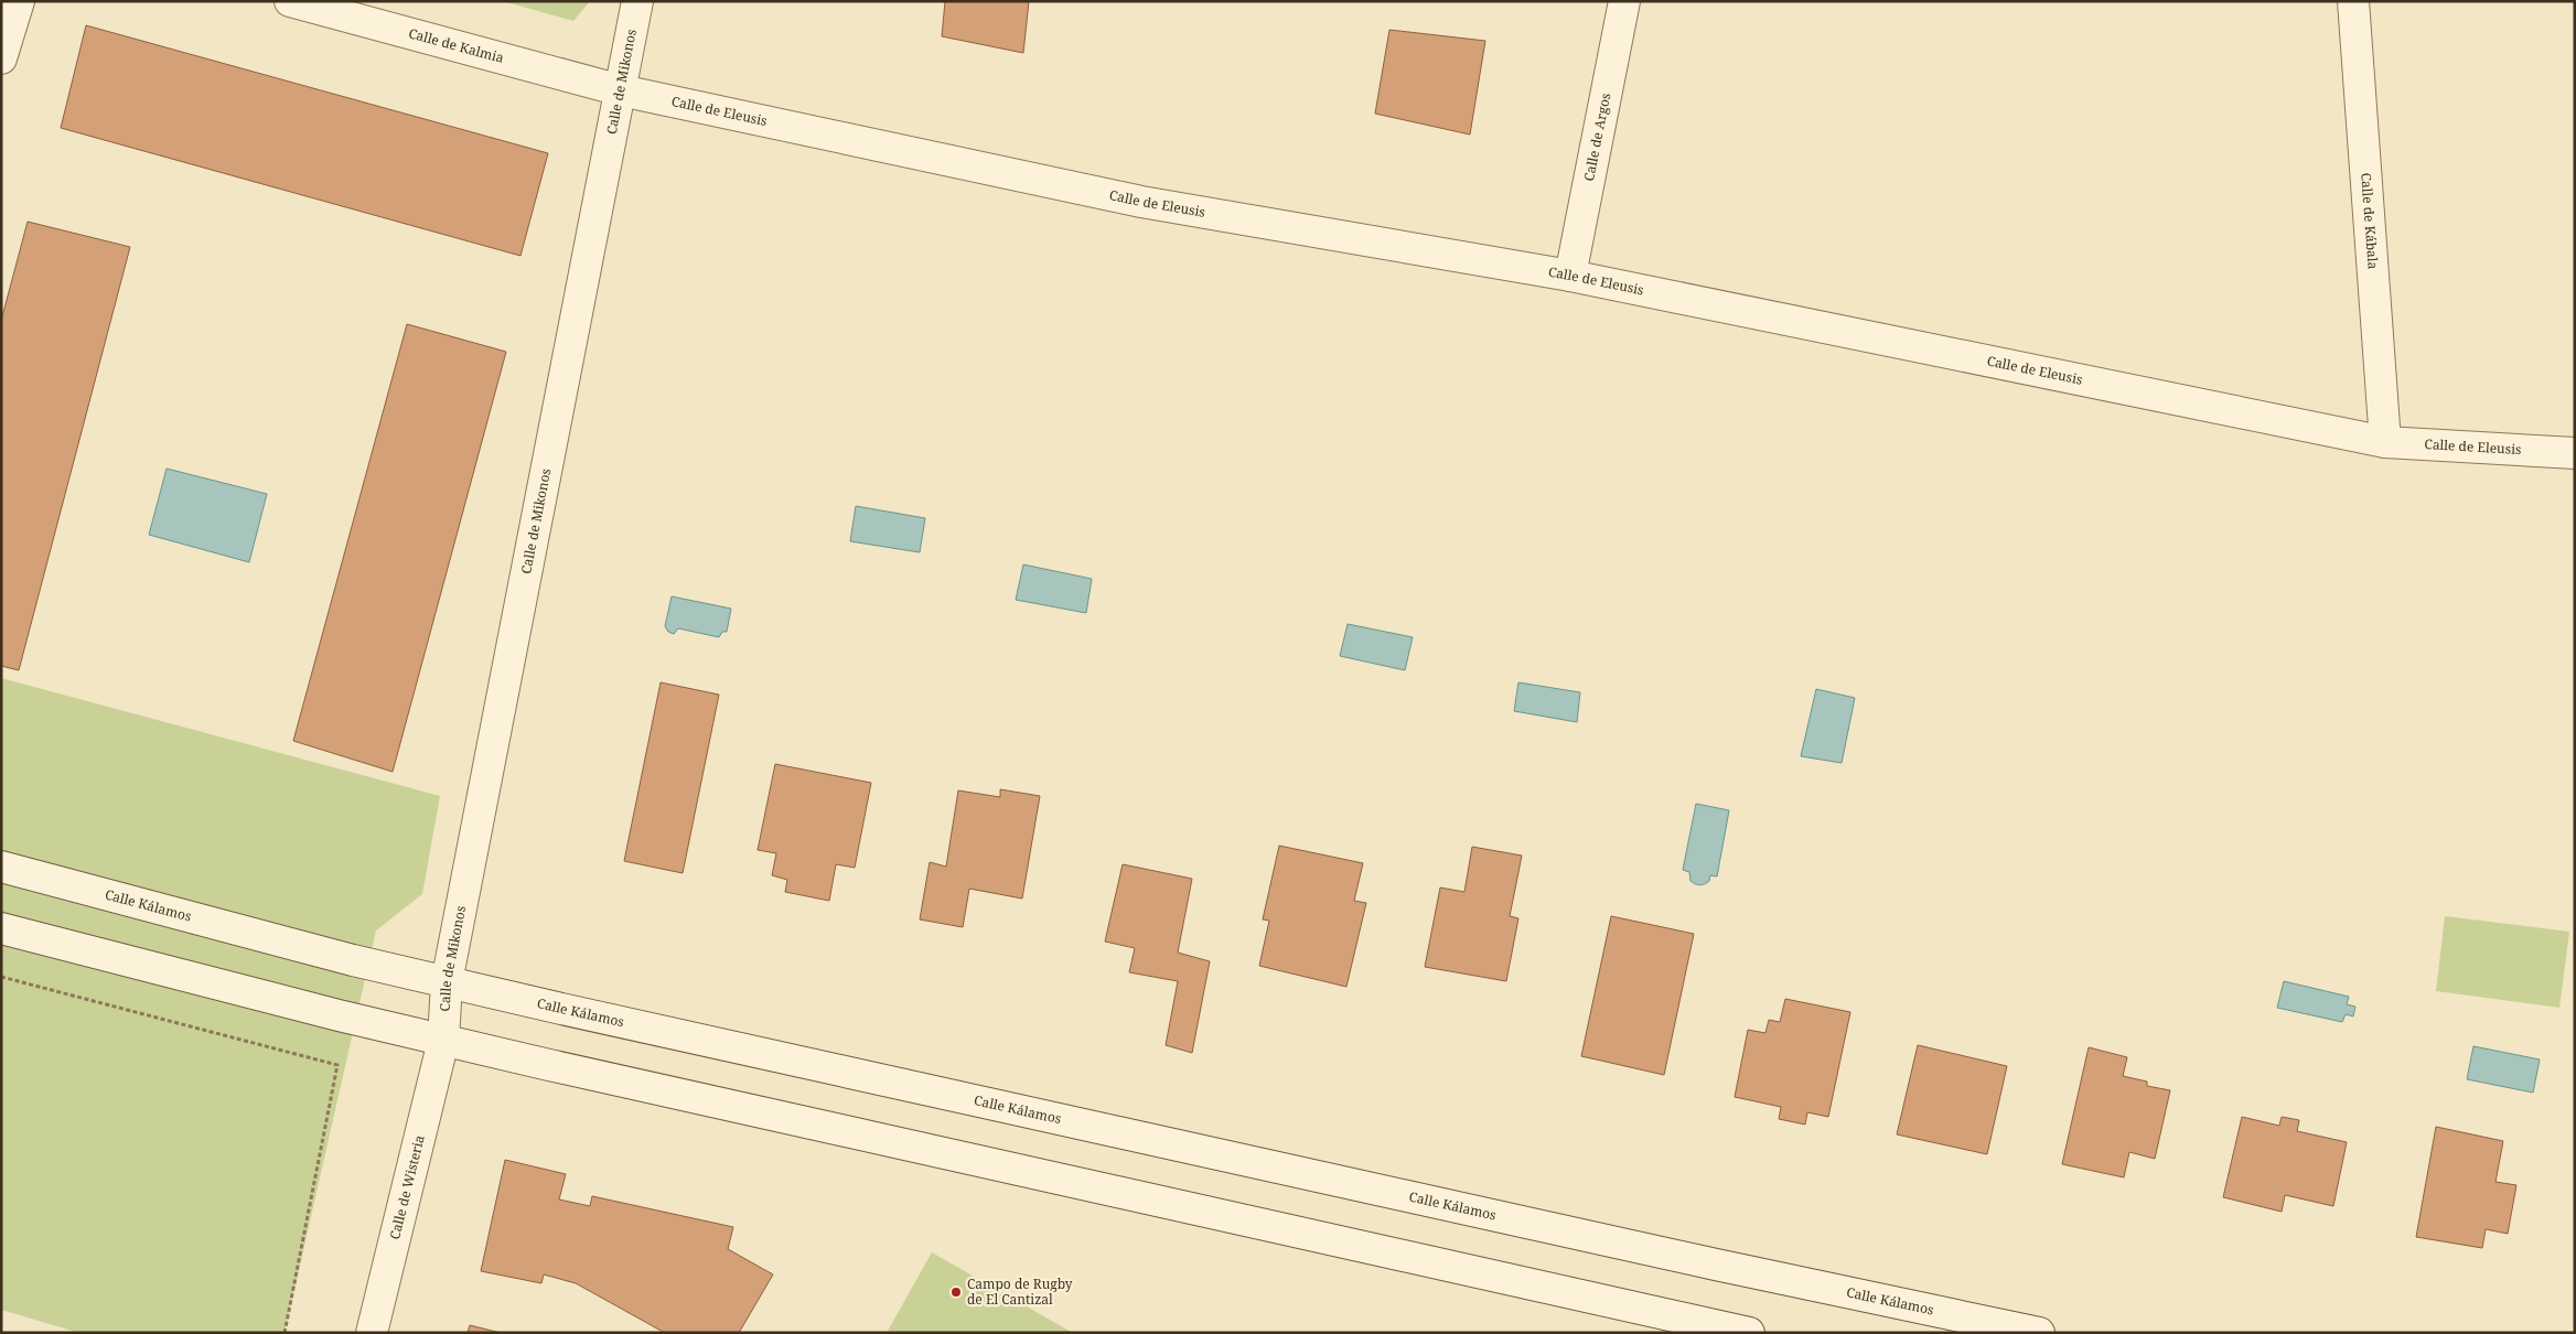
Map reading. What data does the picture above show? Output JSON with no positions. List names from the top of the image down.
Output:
{
  "streets": {
    "street": [
      "Calle de Kalmia",
      "Calle de Mikonos",
      "Calle de Eleusis",
      "Calle de Argos",
      "Calle de Kábala",
      "Calle Kálamos",
      "Calle de Wisteria"
    ]
  },
  "crossings": [
    ["Calle de Kalmia", "Calle de Mikonos"],
    ["Calle de Kalmia", "Calle de Eleusis"],
    ["Calle de Mikonos", "Calle de Eleusis"],
    ["Calle de Mikonos", "Calle Kálamos"],
    ["Calle de Mikonos", "Calle de Wisteria"],
    ["Calle de Eleusis", "Calle de Argos"],
    ["Calle de Eleusis", "Calle de Kábala"]
  ],
  "places": ["Campo de Rugby de El Cantizal"]
}
